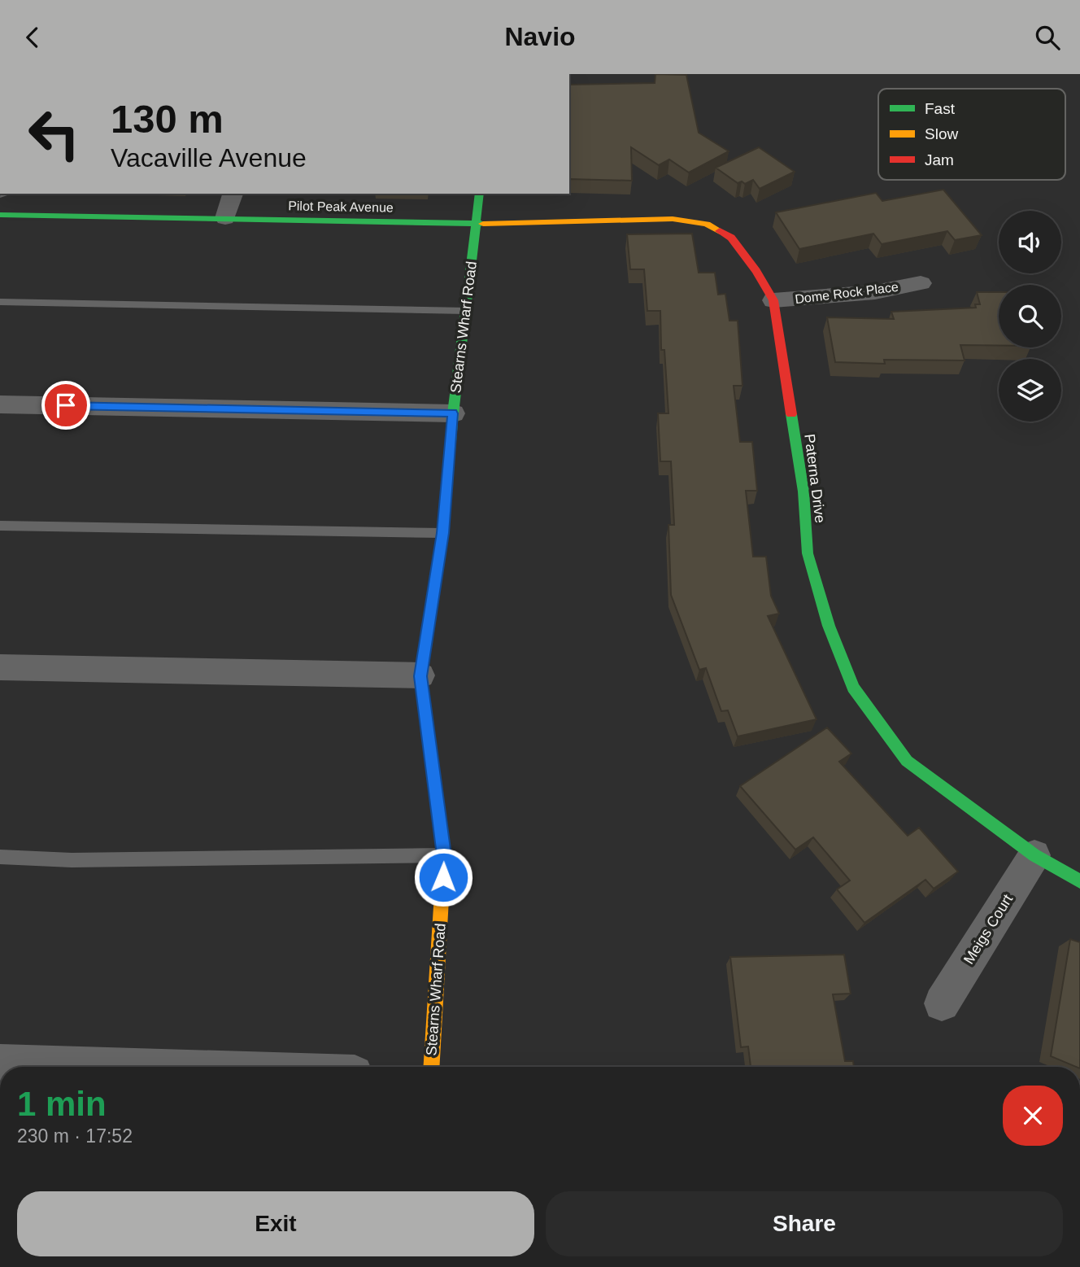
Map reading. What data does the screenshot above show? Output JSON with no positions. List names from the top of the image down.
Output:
{
  "streets": {
    "street": [
      "Pilot Peak Avenue",
      "Dome Rock Place",
      "Stearns Wharf Road",
      "Paterna Drive",
      "Meigs Court"
    ]
  },
  "crossings": [
    ["Pilot Peak Avenue", "Stearns Wharf Road"],
    ["Pilot Peak Avenue", "Paterna Drive"],
    ["Dome Rock Place", "Paterna Drive"],
    ["Stearns Wharf Road", "Paterna Drive"],
    ["Paterna Drive", "Meigs Court"]
  ],
  "legend": ["Fast", "Slow", "Jam"],
  "page": {
    "header": "Navio",
    "turn": ["130 m", "Vacaville Avenue"],
    "heading": ["1 min", "230 m · 17:52"],
    "buttons": ["Exit", "Share"]
  }
}
